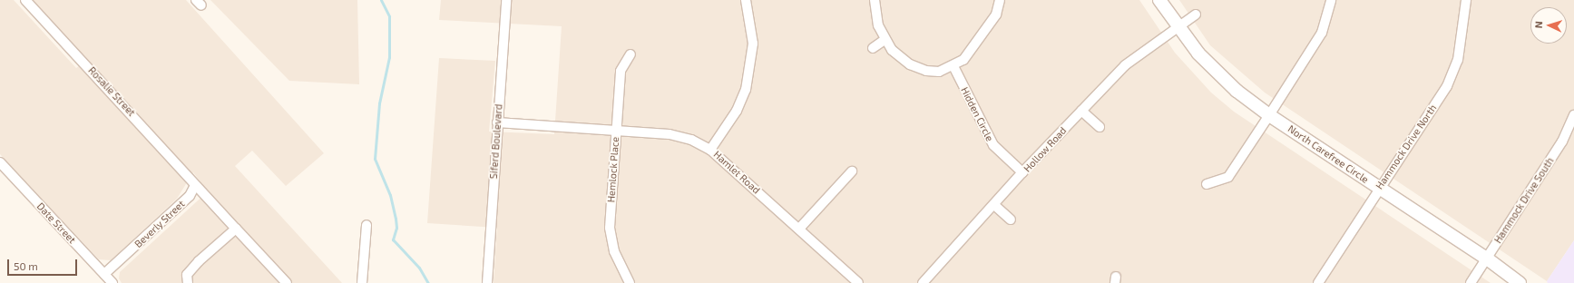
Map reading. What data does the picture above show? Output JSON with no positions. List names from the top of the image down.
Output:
{
  "streets": {
    "main road": ["North Carefree Circle"],
    "street": [
      "Rosalie Street",
      "Hidden Circle",
      "Siferd Boulevard",
      "Hammock Drive North",
      "Hollow Road",
      "Hemlock Place",
      "Hamlet Road",
      "Hammock Drive South",
      "Date Street",
      "Beverly Street"
    ]
  },
  "crossings": [
    ["Rosalie Street", "Beverly Street"],
    ["Hidden Circle", "Hollow Road"],
    ["Siferd Boulevard", "Hamlet Road"],
    ["Hammock Drive North", "North Carefree Circle"],
    ["Hollow Road", "North Carefree Circle"],
    ["North Carefree Circle", "Hammock Drive South"],
    ["Hemlock Place", "Hamlet Road"],
    ["Date Street", "Beverly Street"]
  ],
  "scale_bar": "50 m",
  "north": "left"
}
